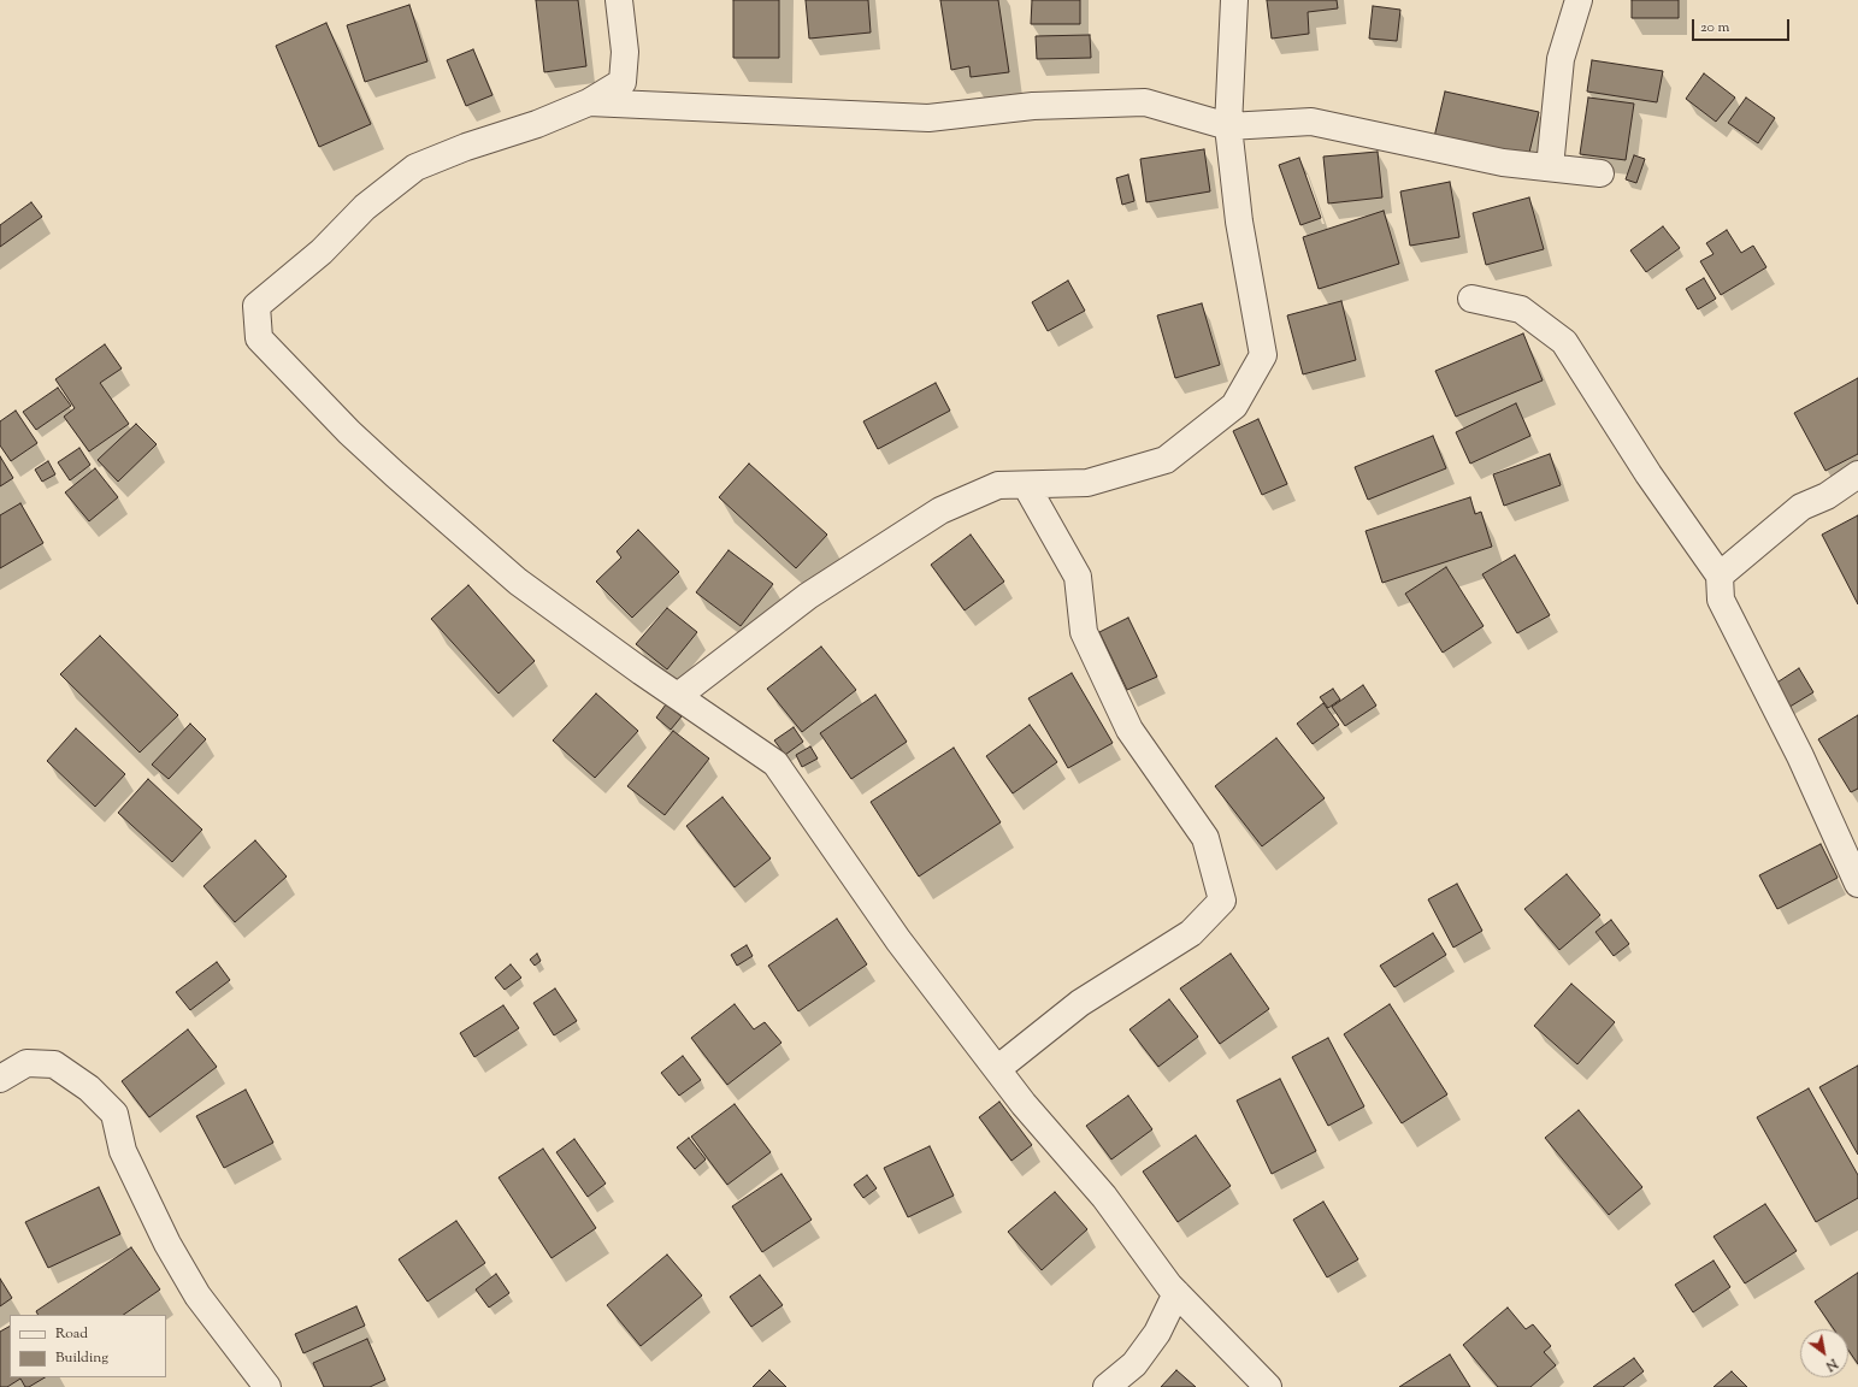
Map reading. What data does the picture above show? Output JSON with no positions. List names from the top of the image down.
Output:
{
  "legend": ["Road", "Building"],
  "scale_bar": "20 m",
  "north": "bottom right"
}
